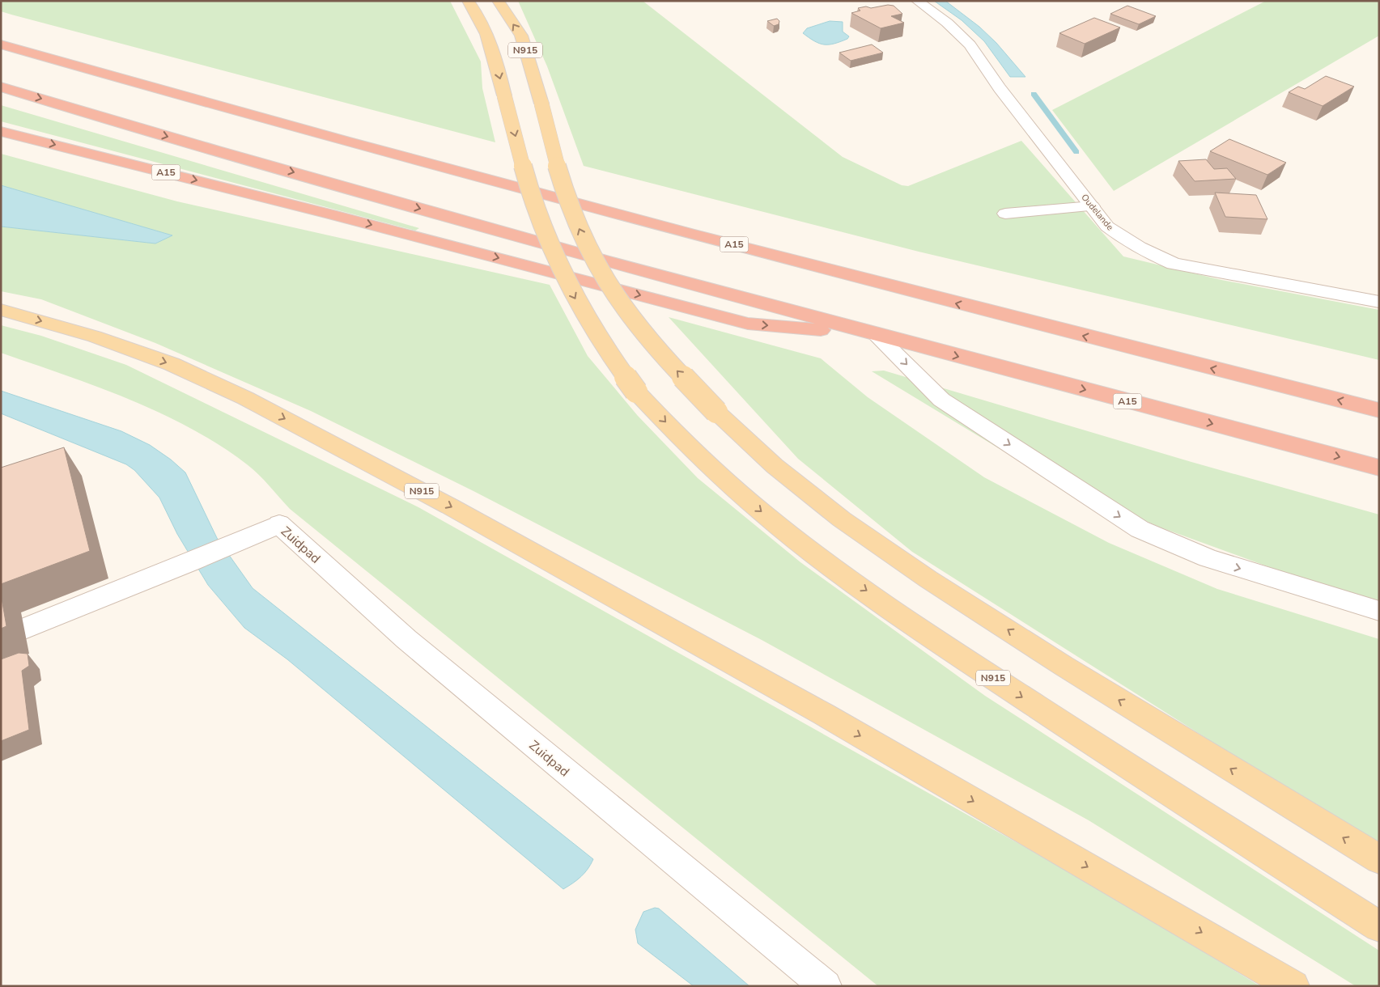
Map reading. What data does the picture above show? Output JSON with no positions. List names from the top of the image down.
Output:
{
  "streets": {
    "highway": ["A15"],
    "main road": ["N915"],
    "street": ["Oudelande", "Zuidpad"]
  }
}
